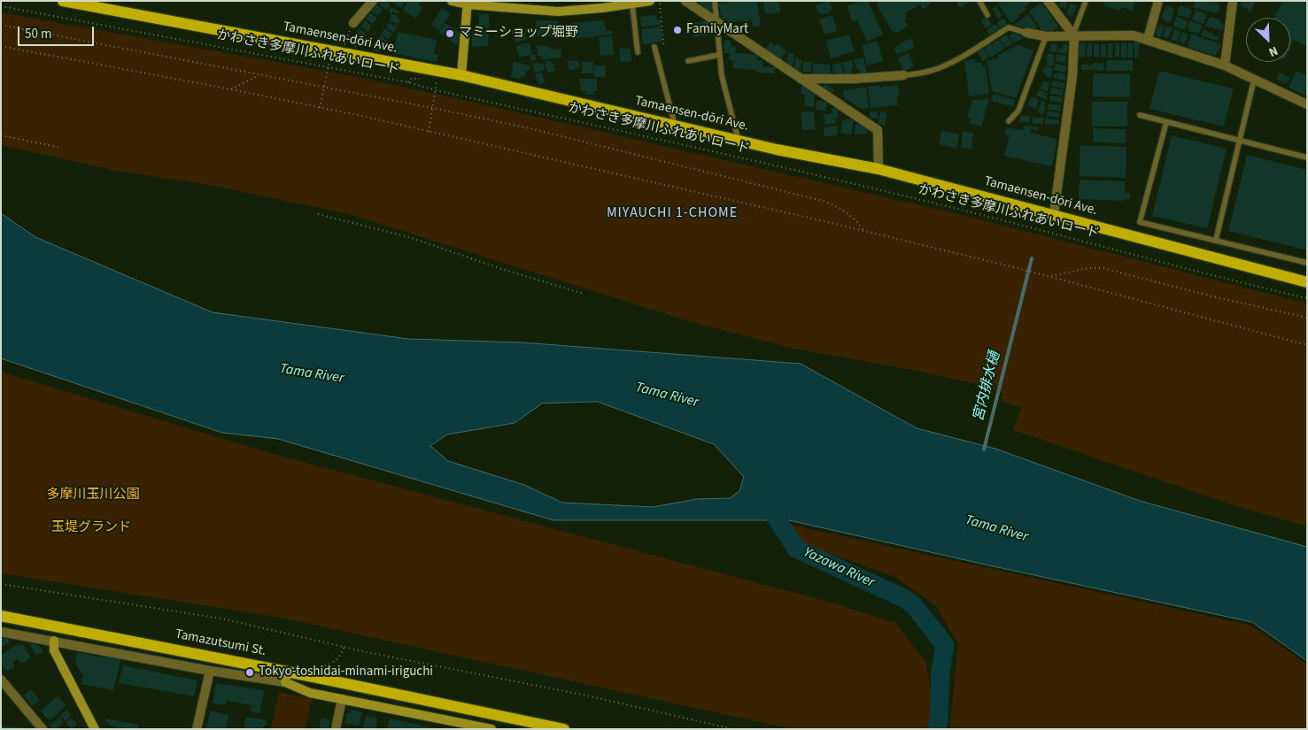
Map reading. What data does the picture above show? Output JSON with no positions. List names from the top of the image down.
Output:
{
  "streets": {
    "main road": ["Tamaensen-dōri Ave.", "Tamazutsumi St."],
    "path": ["かわさき多摩川ふれあいロード"]
  },
  "districts": ["MIYAUCHI 1-CHOME"],
  "water": ["Tama River", "宮内排水樋", "Yazawa River"],
  "parks": ["多摩川玉川公園", "玉堤グランド"],
  "places": ["FamilyMart", "マミーショップ堀野", "Tokyo-toshidai-minami-iriguchi"],
  "scale_bar": "50 m",
  "north": "bottom right"
}
